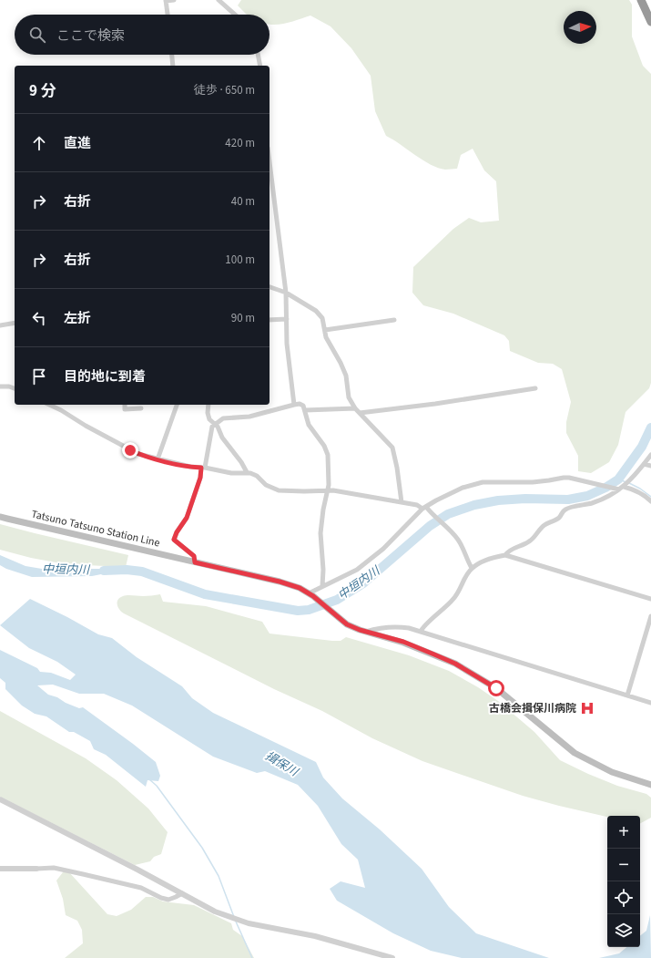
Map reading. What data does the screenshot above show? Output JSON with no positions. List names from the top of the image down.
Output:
{
  "streets": {
    "main road": ["Tatsuno Tatsuno Station Line"]
  },
  "water": ["中垣内川", "揖保川"],
  "places": {
    "hospital": ["古橋会揖保川病院"]
  },
  "north": "right",
  "page": {
    "search": "ここで検索",
    "heading": ["9 分", "徒歩 · 650 m"],
    "list": [
      ["直進", "420 m"],
      ["右折", "40 m"],
      ["右折", "100 m"],
      ["左折", "90 m"],
      "目的地に到着"
    ],
    "map_buttons": ["+", "−"]
  }
}
